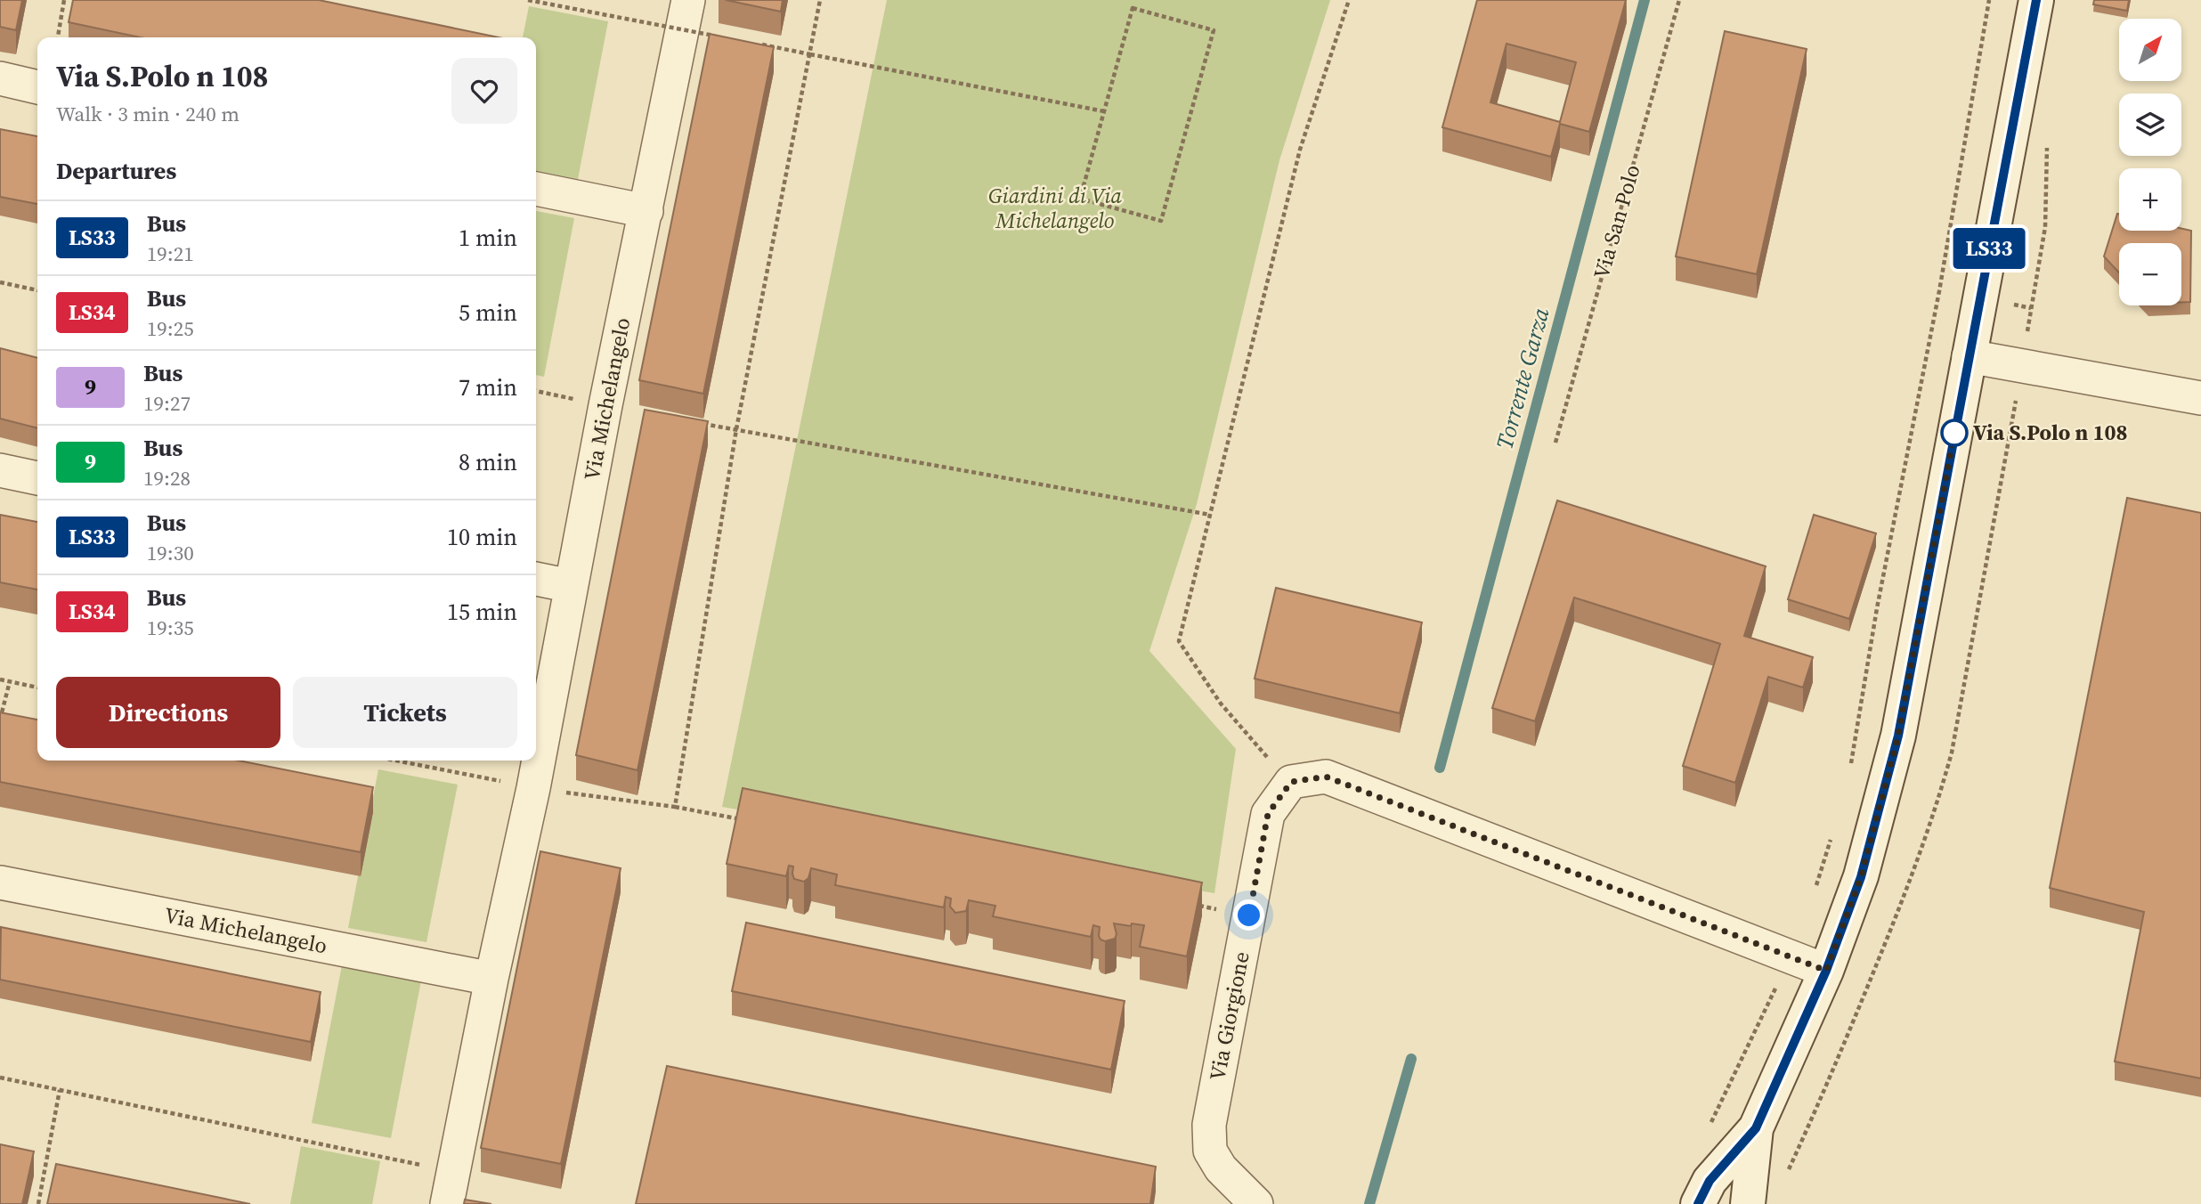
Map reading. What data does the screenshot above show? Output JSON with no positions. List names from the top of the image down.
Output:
{
  "streets": {
    "street": ["Via Michelangelo", "Via Giorgione"],
    "path": ["Via San Polo"]
  },
  "water": ["Torrente Garza"],
  "parks": ["Giardini di Via Michelangelo"],
  "places": ["Via S.Polo n 108"],
  "lines": ["bus line LS33"],
  "north": "top right",
  "page": {
    "on_map": "LS33",
    "map_buttons": ["+", "−"],
    "heading": [
      ["Via S.Polo n 108", "Walk · 3 min · 240 m"],
      "Departures"
    ],
    "list": [
      {
        "mark": "LS33",
        "name": "Bus",
        "note": "19:21",
        "value": "1 min"
      },
      {
        "mark": "LS34",
        "name": "Bus",
        "note": "19:25",
        "value": "5 min"
      },
      {
        "mark": "9",
        "name": "Bus",
        "note": "19:27",
        "value": "7 min"
      },
      {
        "mark": "9",
        "name": "Bus",
        "note": "19:28",
        "value": "8 min"
      },
      {
        "mark": "LS33",
        "name": "Bus",
        "note": "19:30",
        "value": "10 min"
      },
      {
        "mark": "LS34",
        "name": "Bus",
        "note": "19:35",
        "value": "15 min"
      }
    ],
    "buttons": ["Directions", "Tickets"]
  }
}
